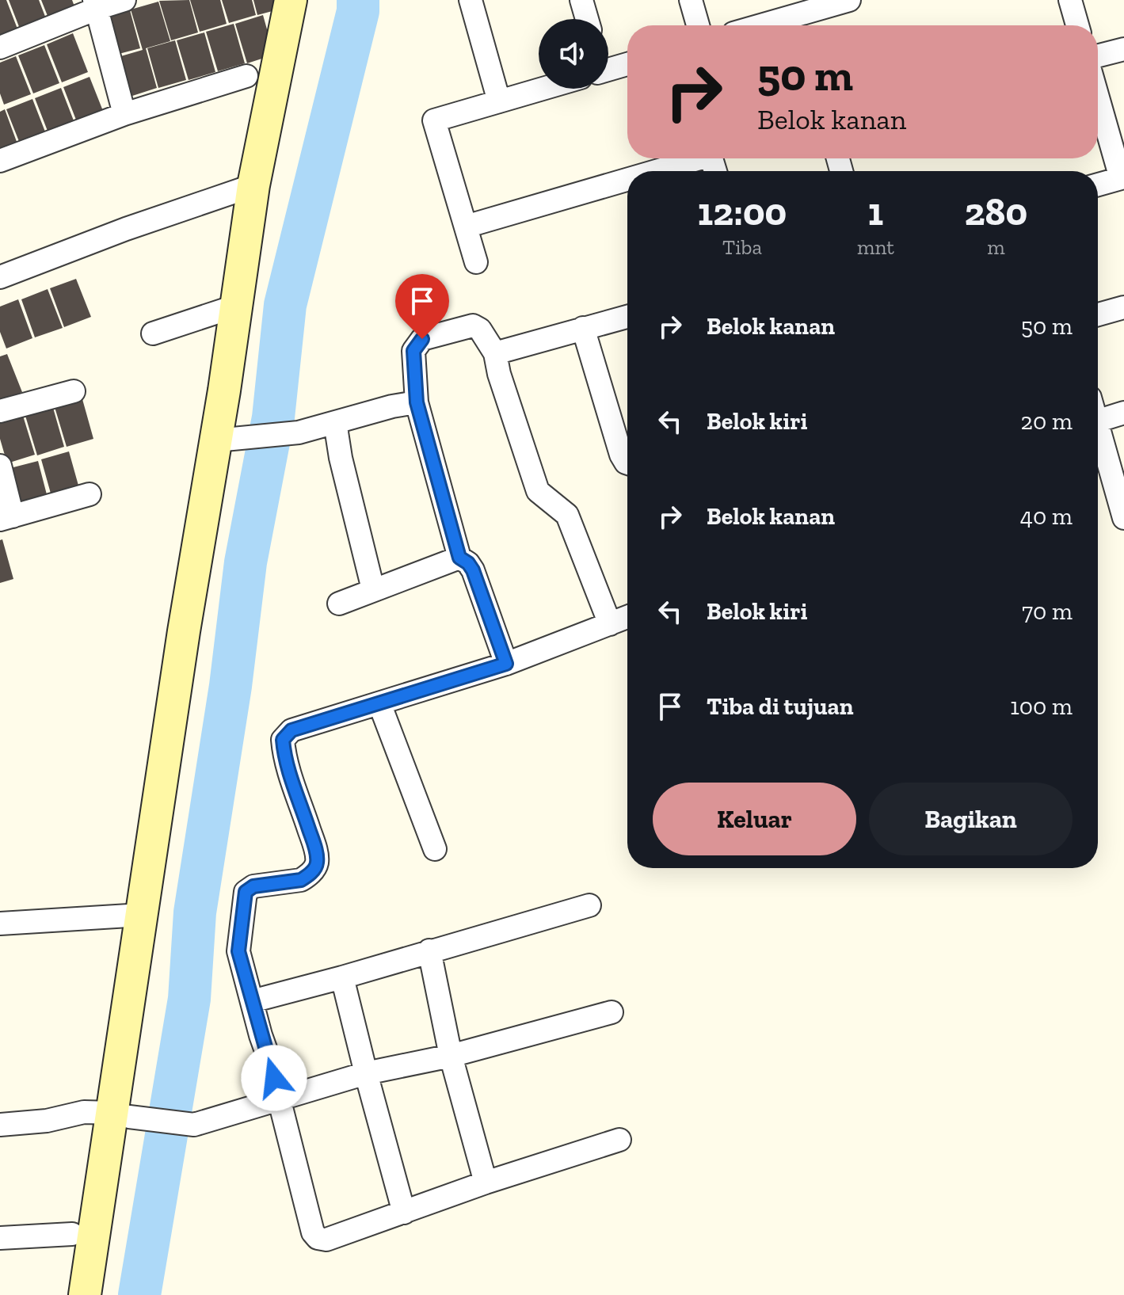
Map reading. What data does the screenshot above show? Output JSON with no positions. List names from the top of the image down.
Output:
{
  "page": {
    "turn": ["50 m", "Belok kanan"],
    "eta": [
      "12:00",
      "Tiba",
      "1",
      "mnt",
      "280",
      "m"
    ],
    "list": [
      {
        "name": "Belok kanan",
        "value": "50 m"
      },
      {
        "name": "Belok kiri",
        "value": "20 m"
      },
      {
        "name": "Belok kanan",
        "value": "40 m"
      },
      {
        "name": "Belok kiri",
        "value": "70 m"
      },
      {
        "name": "Tiba di tujuan",
        "value": "100 m"
      }
    ],
    "buttons": ["Keluar", "Bagikan"]
  }
}
